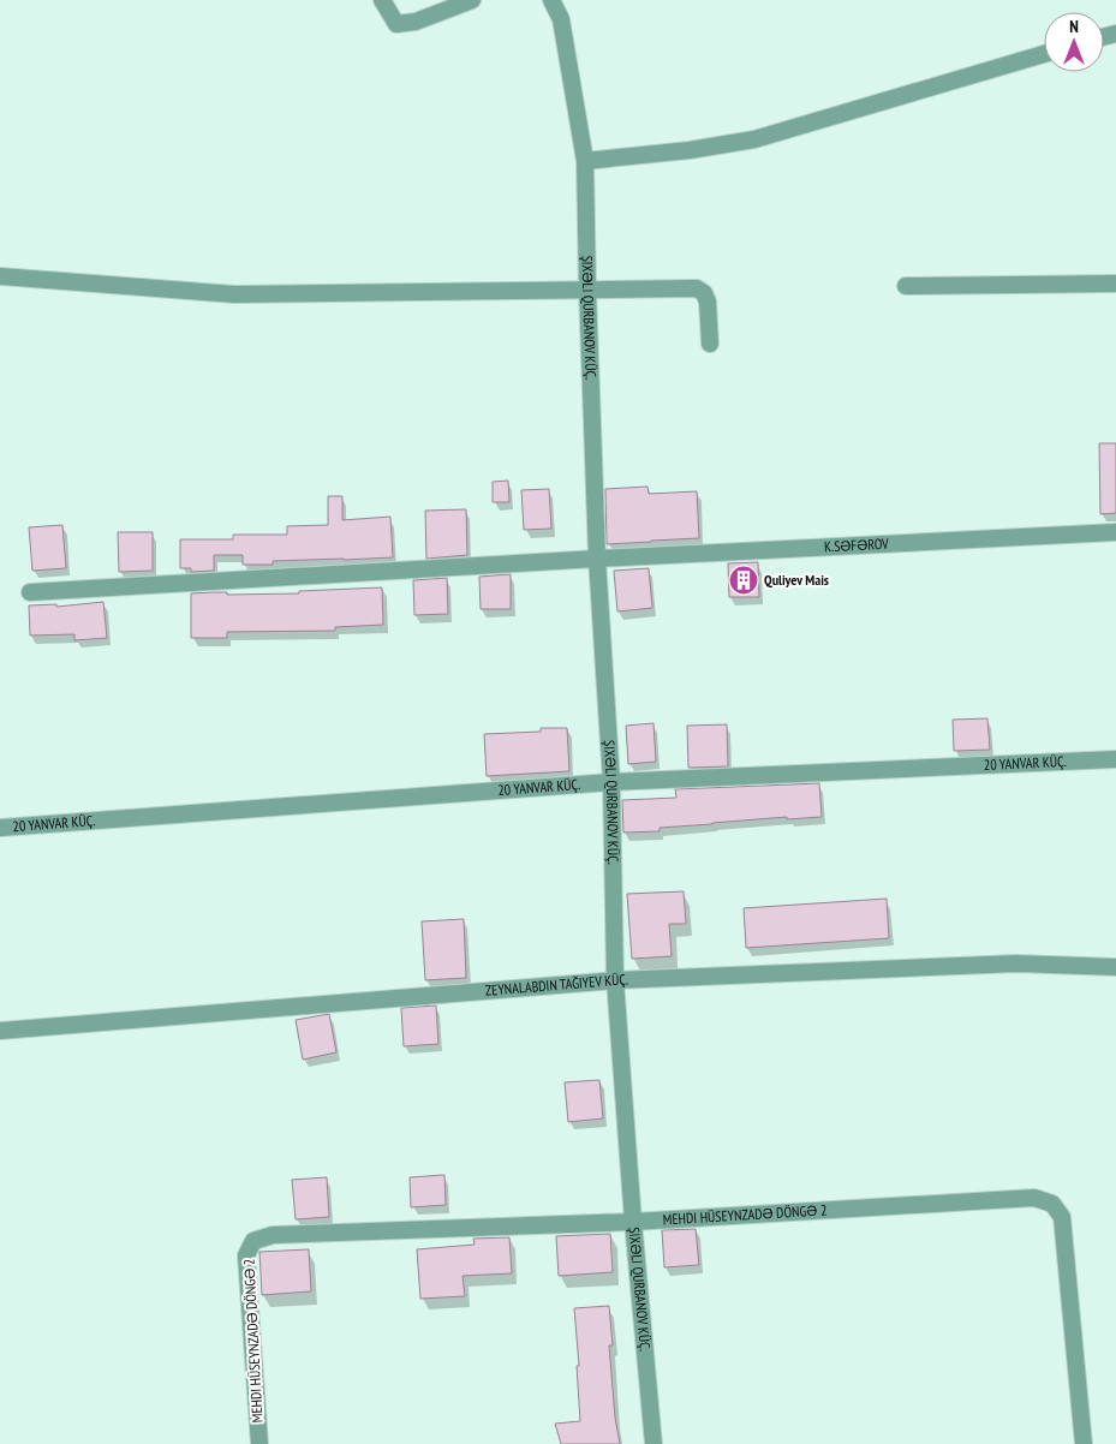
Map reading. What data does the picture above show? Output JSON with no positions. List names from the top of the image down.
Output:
{
  "streets": {
    "street": ["K.SƏFƏROV", "20 YANVAR KÜÇ.", "MEHDI HÜSEYNZADƏ DÖNGƏ 2"]
  },
  "places": {
    "building": ["Quliyev Mais"]
  },
  "north": "top"
}
